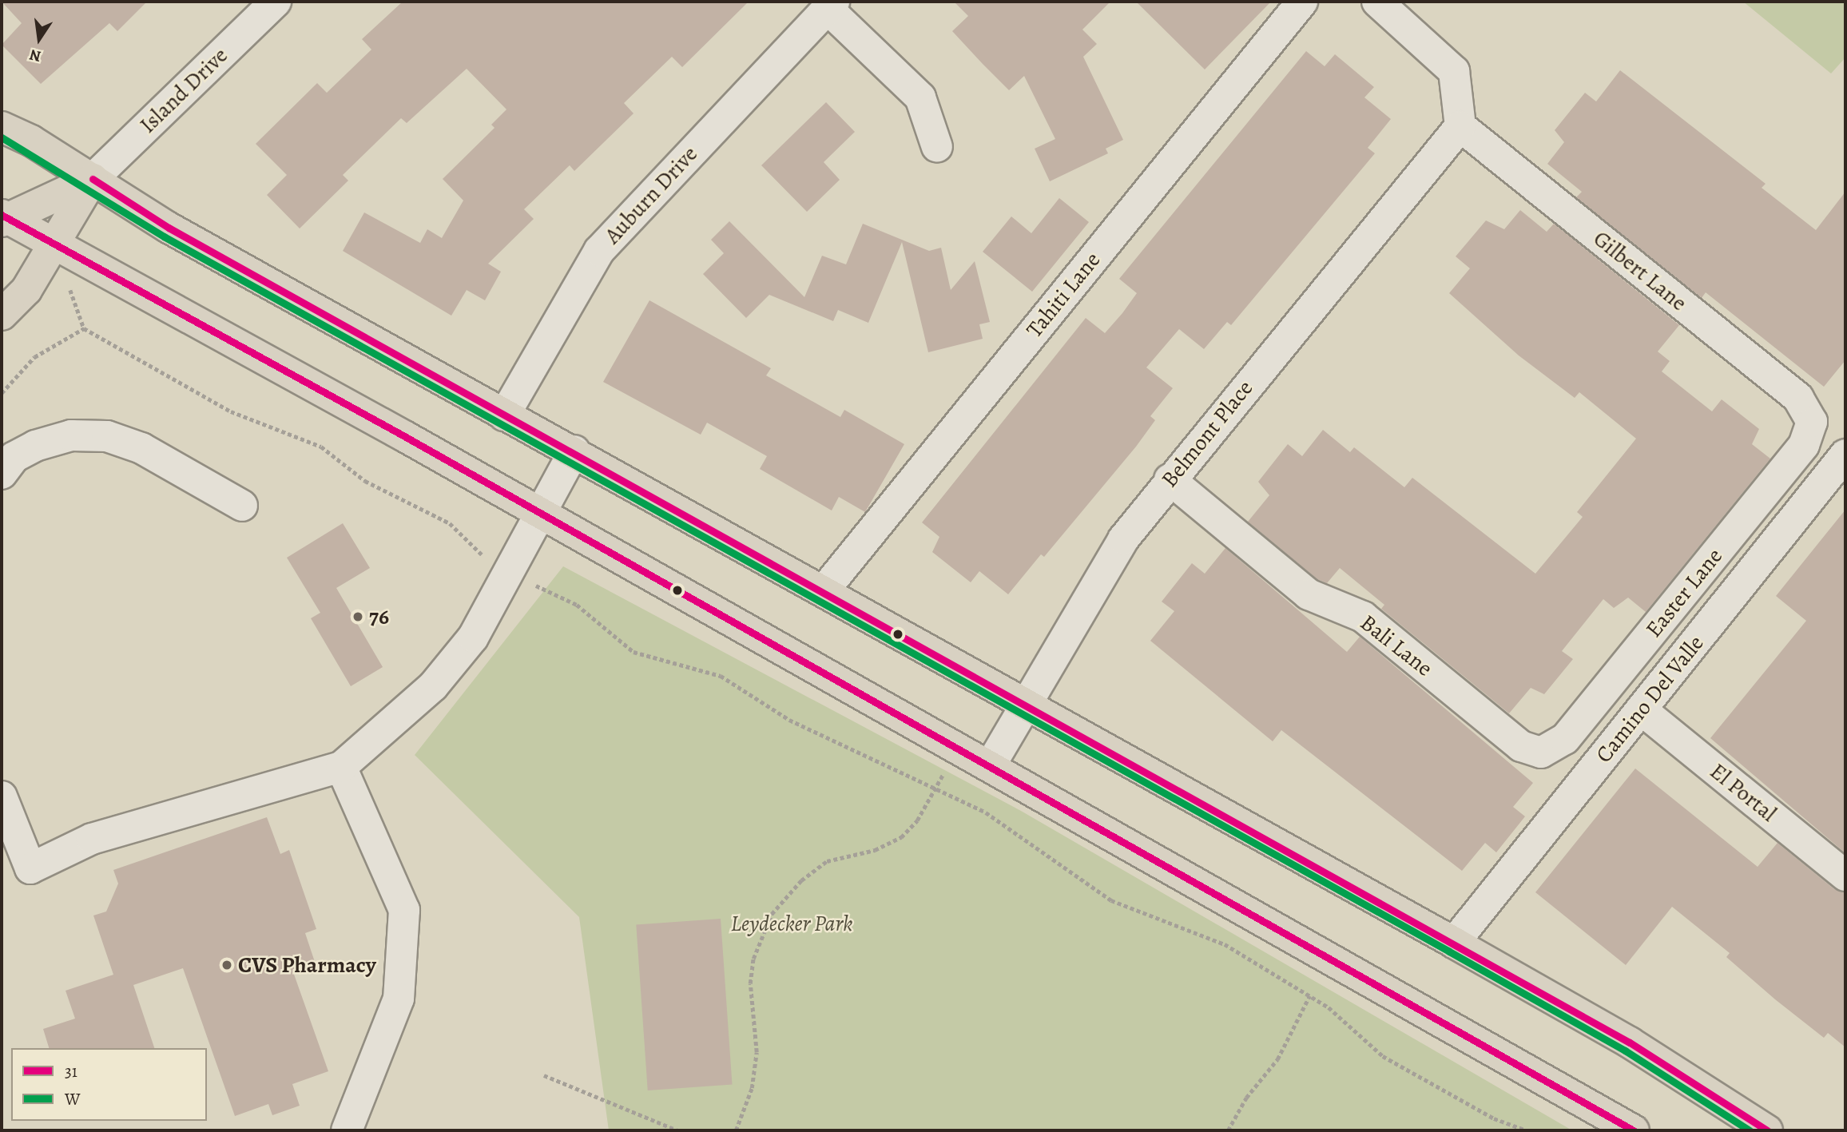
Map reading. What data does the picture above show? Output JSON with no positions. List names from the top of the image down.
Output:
{
  "streets": {
    "main road": ["Island Drive"],
    "street": [
      "Auburn Drive",
      "Gilbert Lane",
      "Tahiti Lane",
      "Belmont Place",
      "Easter Lane",
      "Bali Lane",
      "Camino Del Valle",
      "El Portal"
    ]
  },
  "crossings": [
    ["Gilbert Lane", "Belmont Place"],
    ["Gilbert Lane", "Easter Lane"],
    ["Belmont Place", "Bali Lane"],
    ["Easter Lane", "Bali Lane"],
    ["Camino Del Valle", "El Portal"]
  ],
  "parks": ["Leydecker Park"],
  "places": ["76", "CVS Pharmacy"],
  "lines": ["transit line W", "transit line 31"],
  "legend": ["31", "W"],
  "north": "bottom"
}
